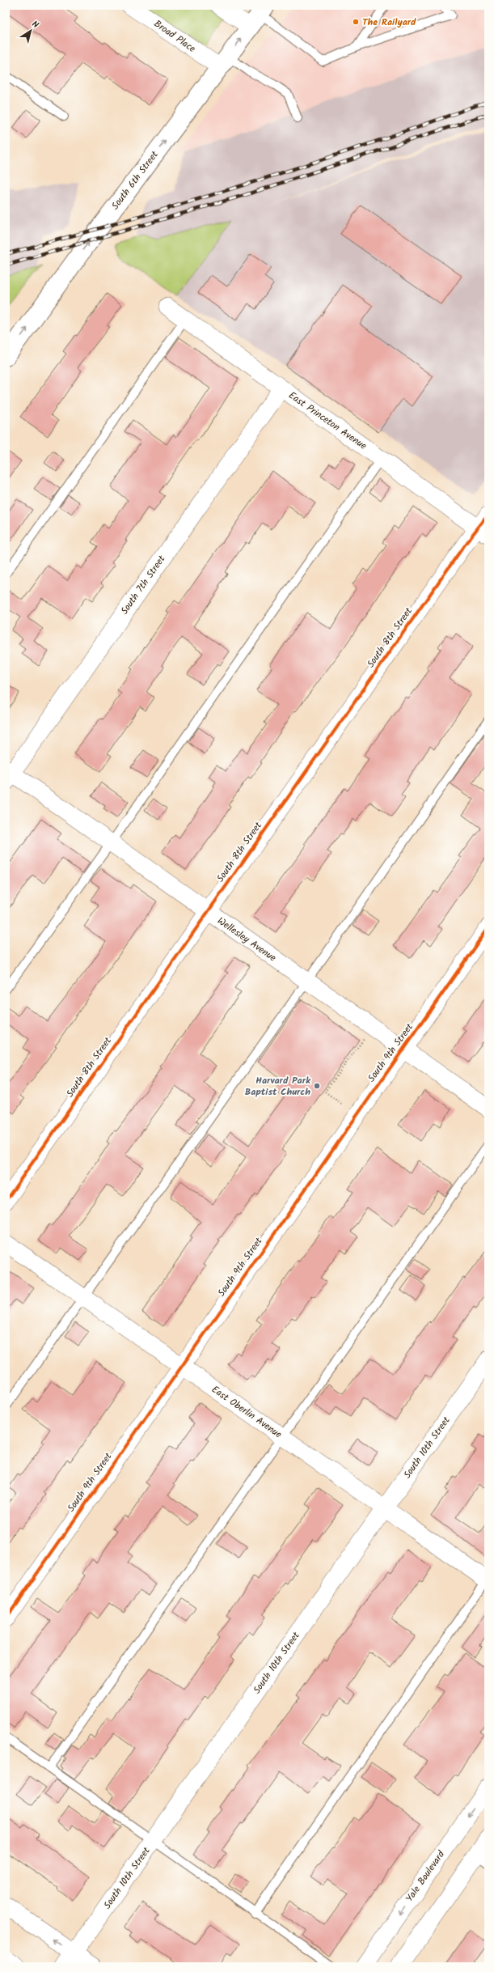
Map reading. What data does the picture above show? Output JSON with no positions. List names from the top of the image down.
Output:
{
  "streets": {
    "main road": ["South 6th Street"],
    "street": [
      "Broad Place",
      "East Princeton Avenue",
      "South 7th Street",
      "South 8th Street",
      "Wellesley Avenue",
      "South 9th Street",
      "East Oberlin Avenue",
      "South 10th Street",
      "Yale Boulevard"
    ]
  },
  "crossings": [
    ["Broad Place", "South 6th Street"],
    ["East Princeton Avenue", "South 7th Street"],
    ["East Princeton Avenue", "South 8th Street"],
    ["South 7th Street", "Wellesley Avenue"],
    ["South 8th Street", "Wellesley Avenue"],
    ["Wellesley Avenue", "South 9th Street"],
    ["South 9th Street", "East Oberlin Avenue"],
    ["East Oberlin Avenue", "South 10th Street"]
  ],
  "one_way": ["South 6th Street"],
  "places": ["The Railyard", "Harvard Park Baptist Church"],
  "north": "top right"
}
